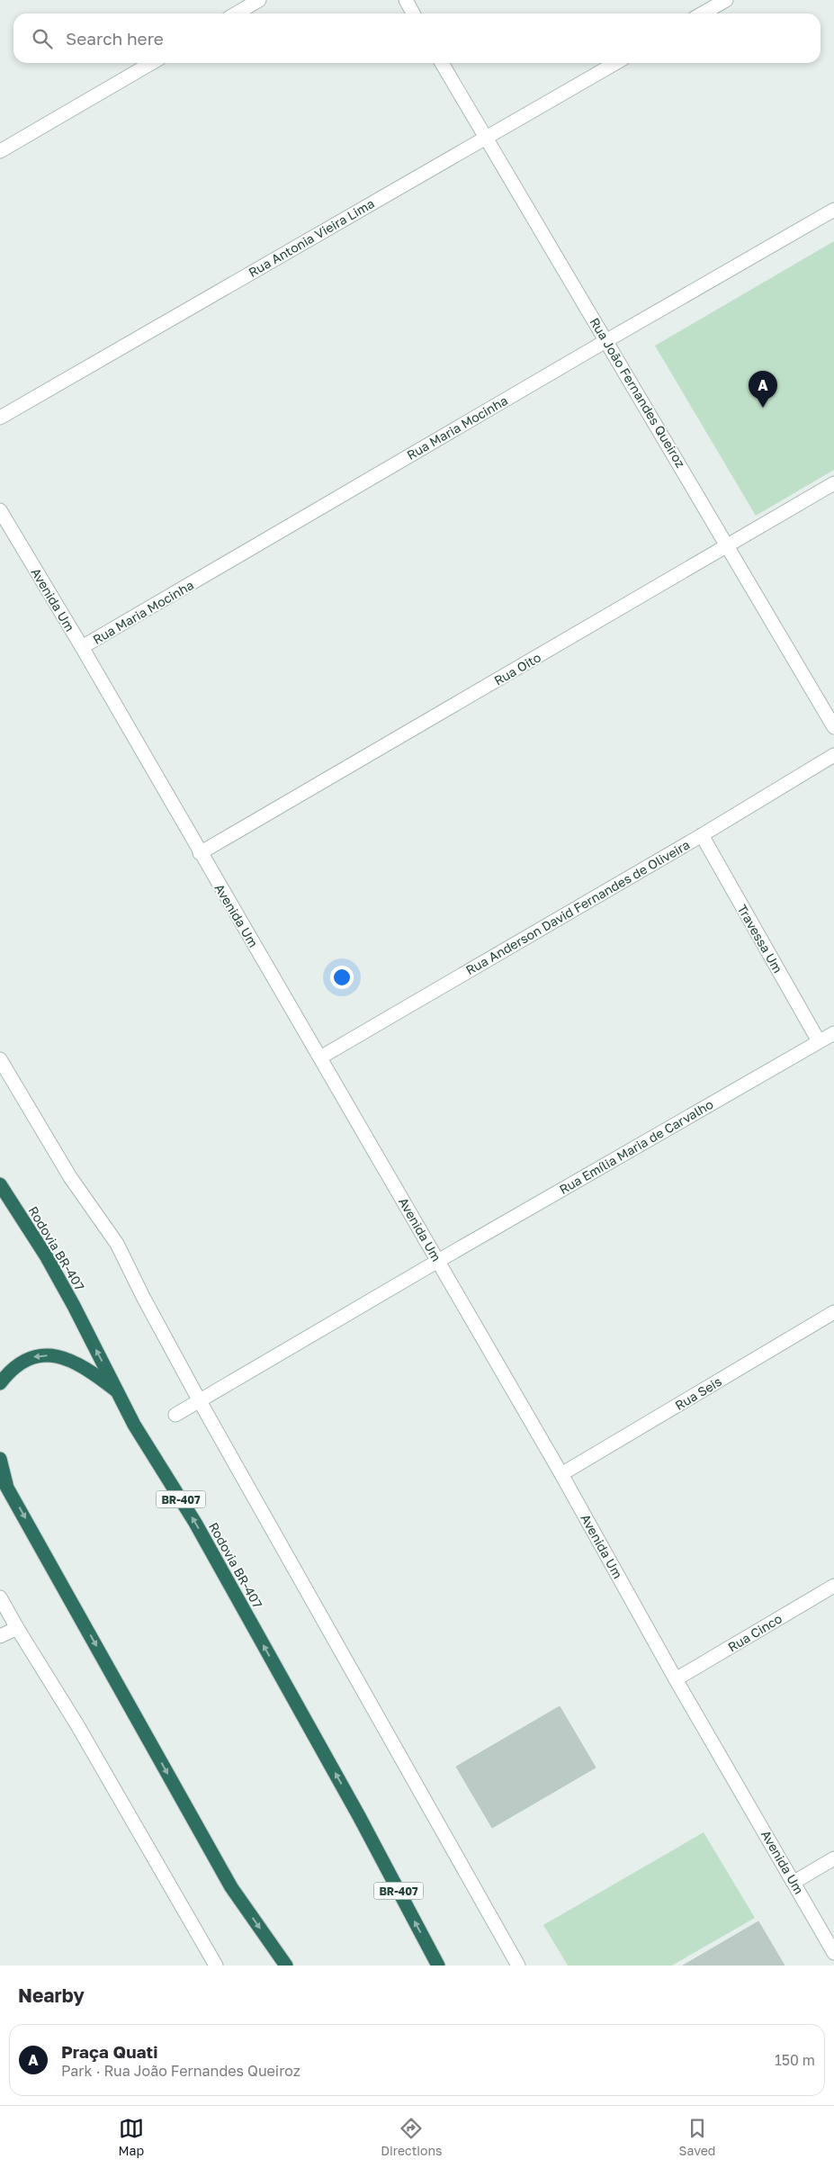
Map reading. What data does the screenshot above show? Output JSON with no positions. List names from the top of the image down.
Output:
{
  "streets": {
    "highway": ["Rodovia BR-407", "BR-407"],
    "street": [
      "Rua Antonia Vieira Lima",
      "Rua João Fernandes Queiroz",
      "Rua Maria Mocinha",
      "Avenida Um",
      "Rua Oito",
      "Rua Anderson David Fernandes de Oliveira",
      "Travessa Um",
      "Rua Emília Maria de Carvalho",
      "Rua Seis",
      "Rua Cinco"
    ]
  },
  "crossings": [
    ["Rua Antonia Vieira Lima", "Rua João Fernandes Queiroz"],
    ["Rua João Fernandes Queiroz", "Rua Maria Mocinha"],
    ["Rua João Fernandes Queiroz", "Rua Oito"],
    ["Rua Maria Mocinha", "Avenida Um"],
    ["Avenida Um", "Rua Oito"],
    ["Avenida Um", "Rua Anderson David Fernandes de Oliveira"],
    ["Avenida Um", "Rua Emília Maria de Carvalho"],
    ["Avenida Um", "Rua Seis"],
    ["Avenida Um", "Rua Cinco"],
    ["Rua Anderson David Fernandes de Oliveira", "Travessa Um"],
    ["Travessa Um", "Rua Emília Maria de Carvalho"]
  ],
  "one_way": ["Rodovia BR-407"],
  "page": {
    "search": "Search here",
    "pins": "A",
    "heading": "Nearby",
    "list": [
      {
        "mark": "A",
        "name": "Praça Quati",
        "note": "Park · Rua João Fernandes Queiroz",
        "value": "150 m"
      }
    ],
    "nav": ["Map", "Directions", "Saved"]
  }
}
